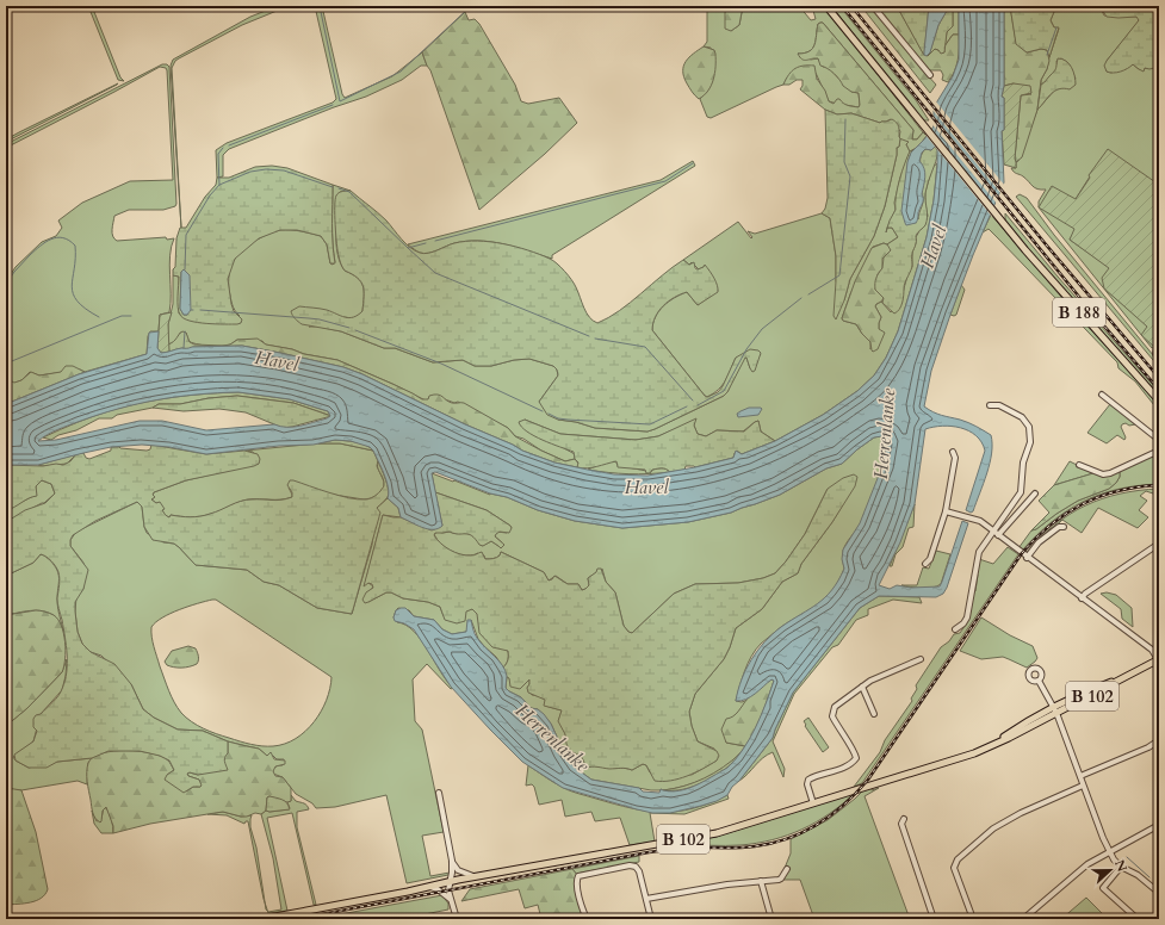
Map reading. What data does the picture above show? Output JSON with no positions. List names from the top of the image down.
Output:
{
  "streets": {
    "main road": ["B 188", "B 102"]
  },
  "water": ["Havel", "Herrenlanke"],
  "north": "right"
}
